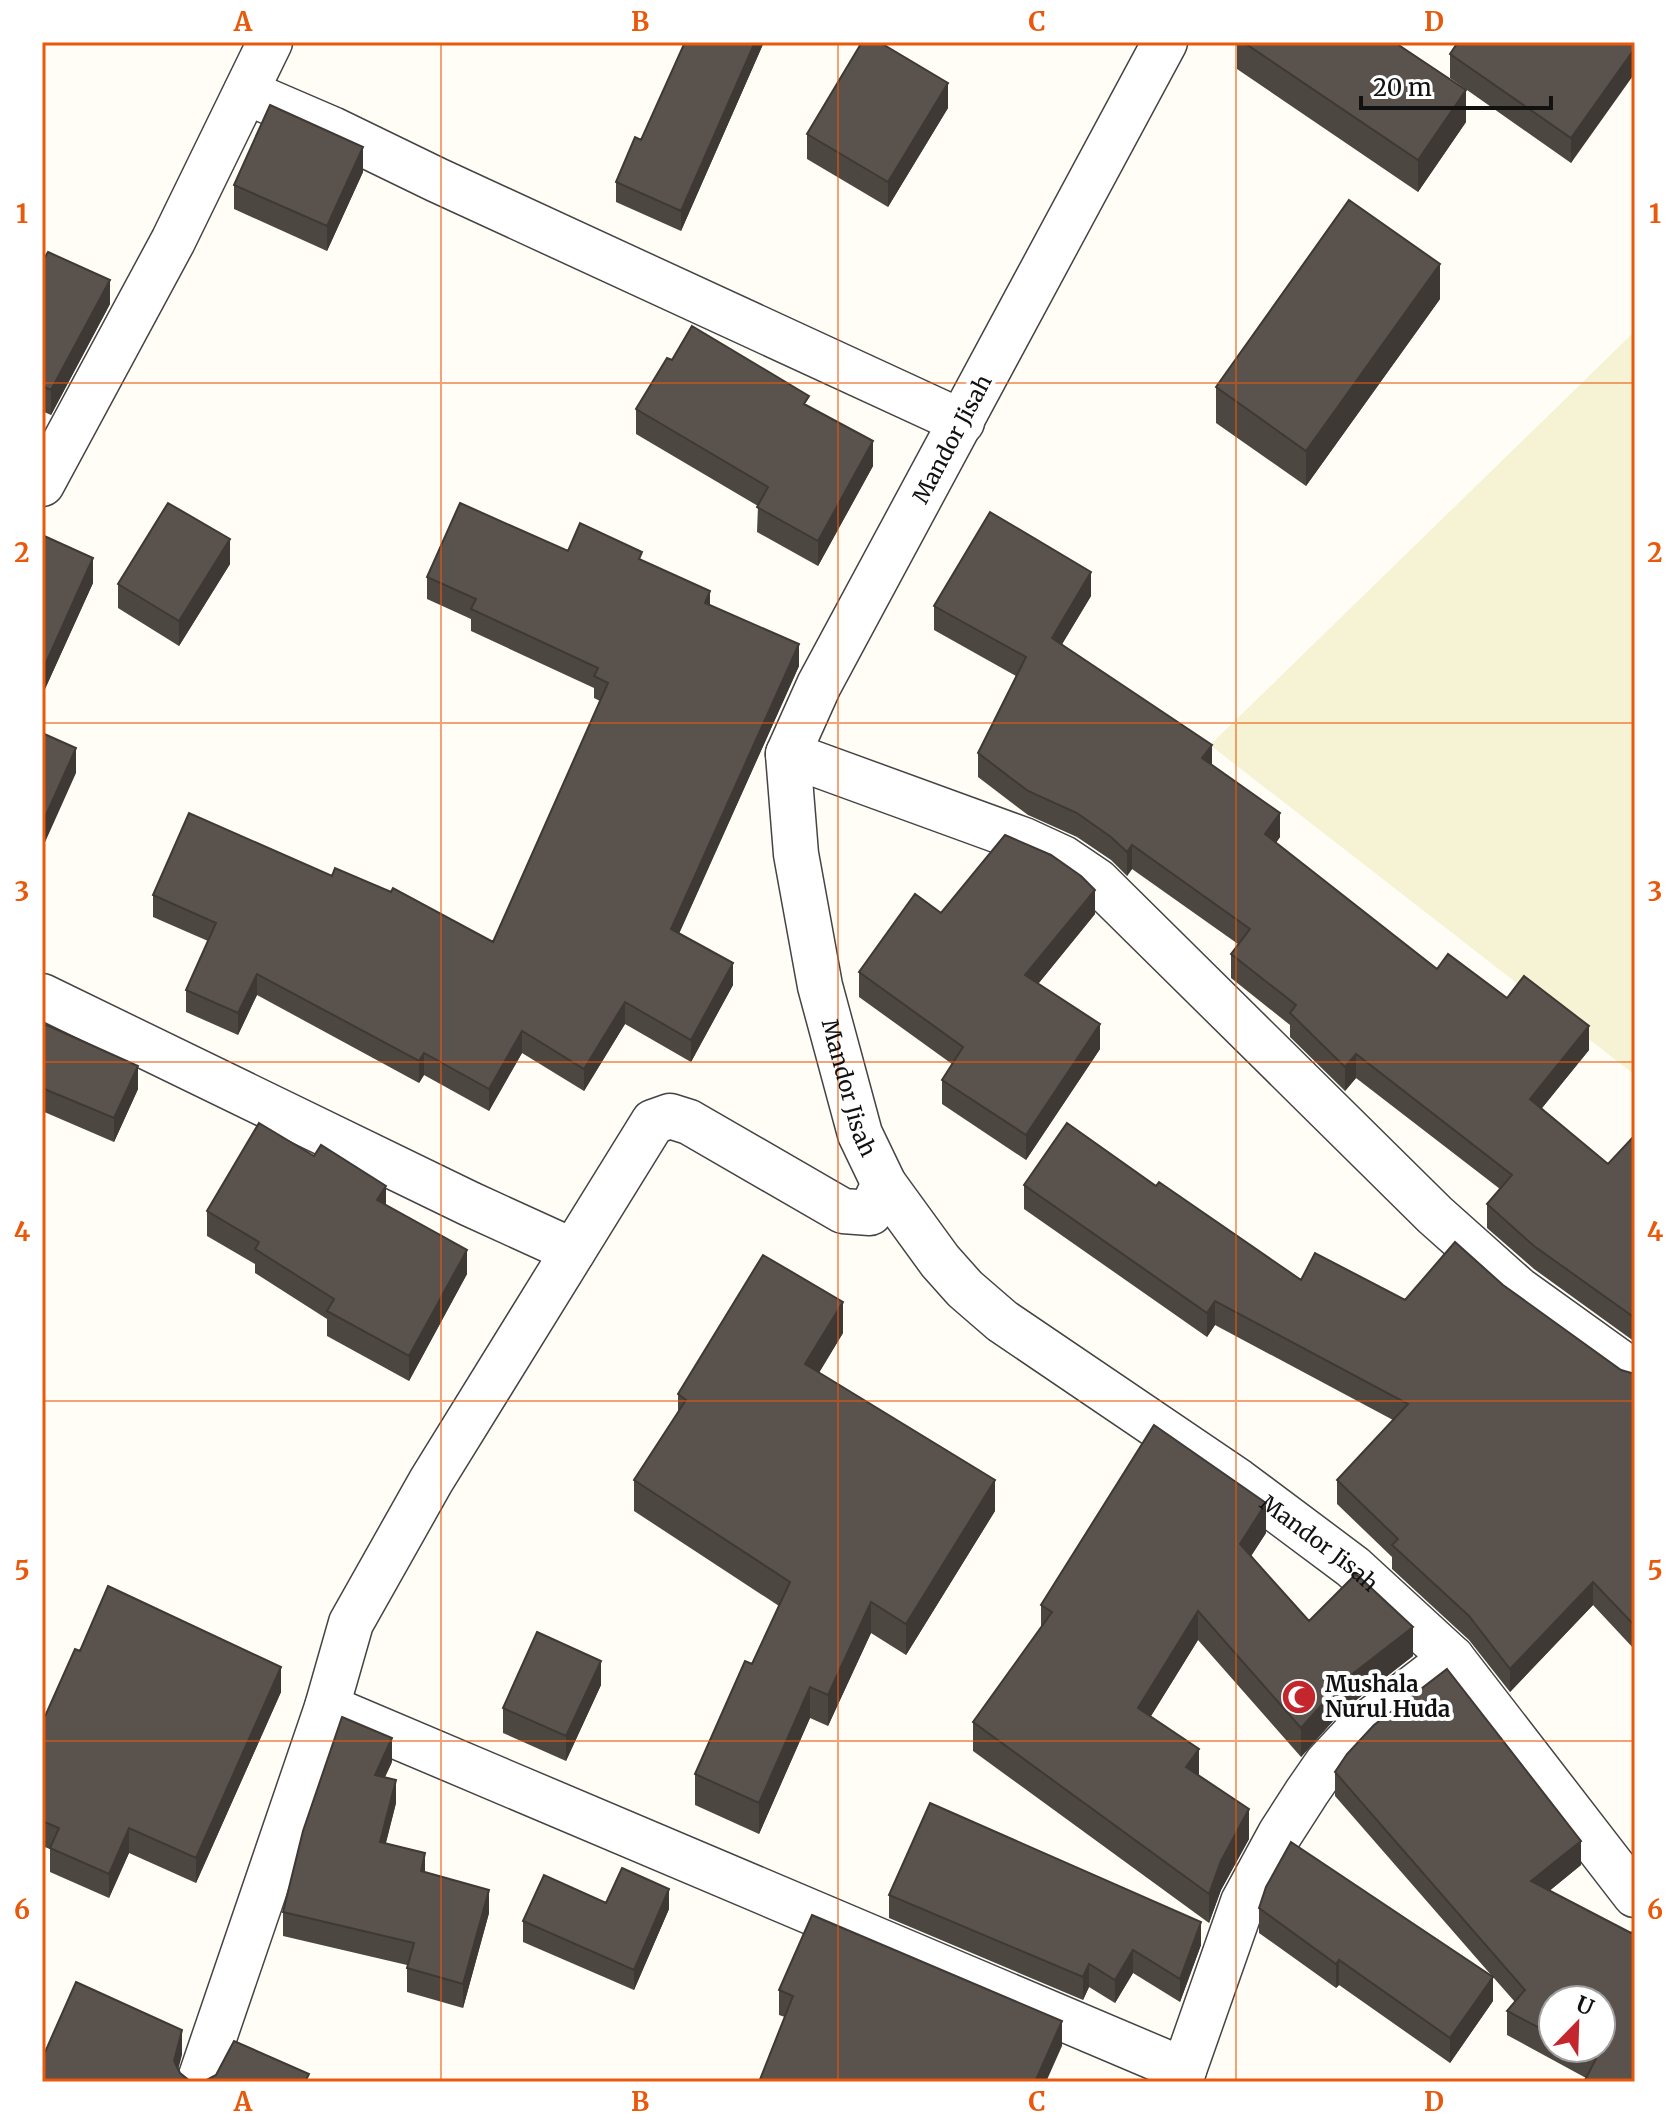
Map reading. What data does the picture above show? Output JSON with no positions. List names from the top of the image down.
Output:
{
  "streets": {
    "street": ["Mandor Jisah"]
  },
  "places": {
    "mosque": ["Mushala Nurul Huda"]
  },
  "scale_bar": "20 m",
  "north": "top right",
  "grid": {
    "columns": [
      "A",
      "B",
      "C",
      "D"
    ],
    "rows": [
      "1",
      "2",
      "3",
      "4",
      "5",
      "6"
    ]
  }
}
